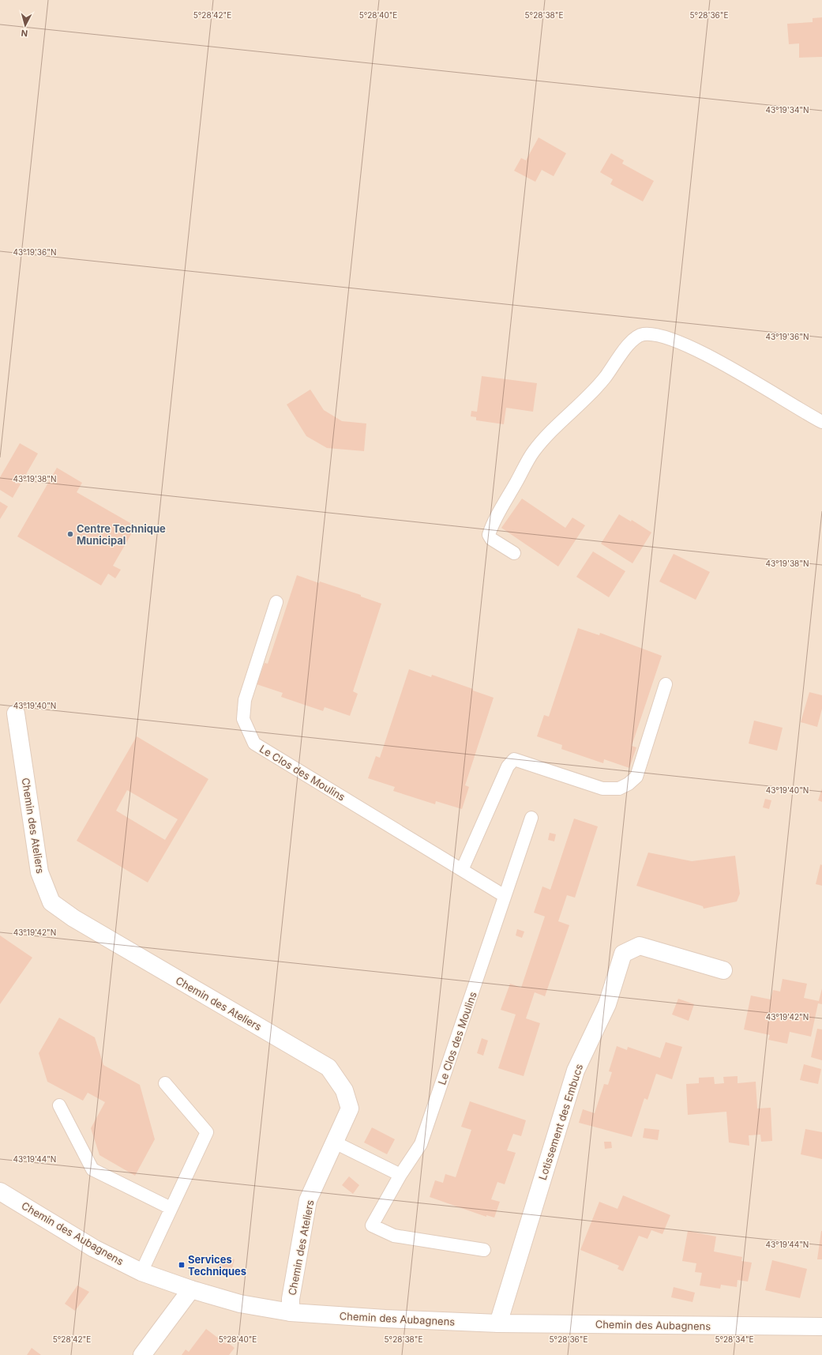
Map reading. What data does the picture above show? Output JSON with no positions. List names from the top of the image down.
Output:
{
  "streets": {
    "street": ["Chemin des Ateliers", "Lotissement des Embucs", "Chemin des Aubagnens"],
    "lane": ["Le Clos des Moulins"]
  },
  "crossings": [
    ["Chemin des Ateliers", "Chemin des Aubagnens"],
    ["Lotissement des Embucs", "Chemin des Aubagnens"]
  ],
  "places": {
    "other": ["Centre Technique Municipal"],
    "transit": ["Services Techniques"]
  },
  "north": "bottom",
  "coordinates": [
    "5°28'42\"E",
    "5°28'40\"E",
    "5°28'38\"E",
    "5°28'36\"E",
    "43°19'34\"N",
    "43°19'36\"N",
    "43°19'38\"N",
    "43°19'40\"N",
    "43°19'42\"N",
    "43°19'44\"N",
    "5°28'34\"E"
  ]
}
